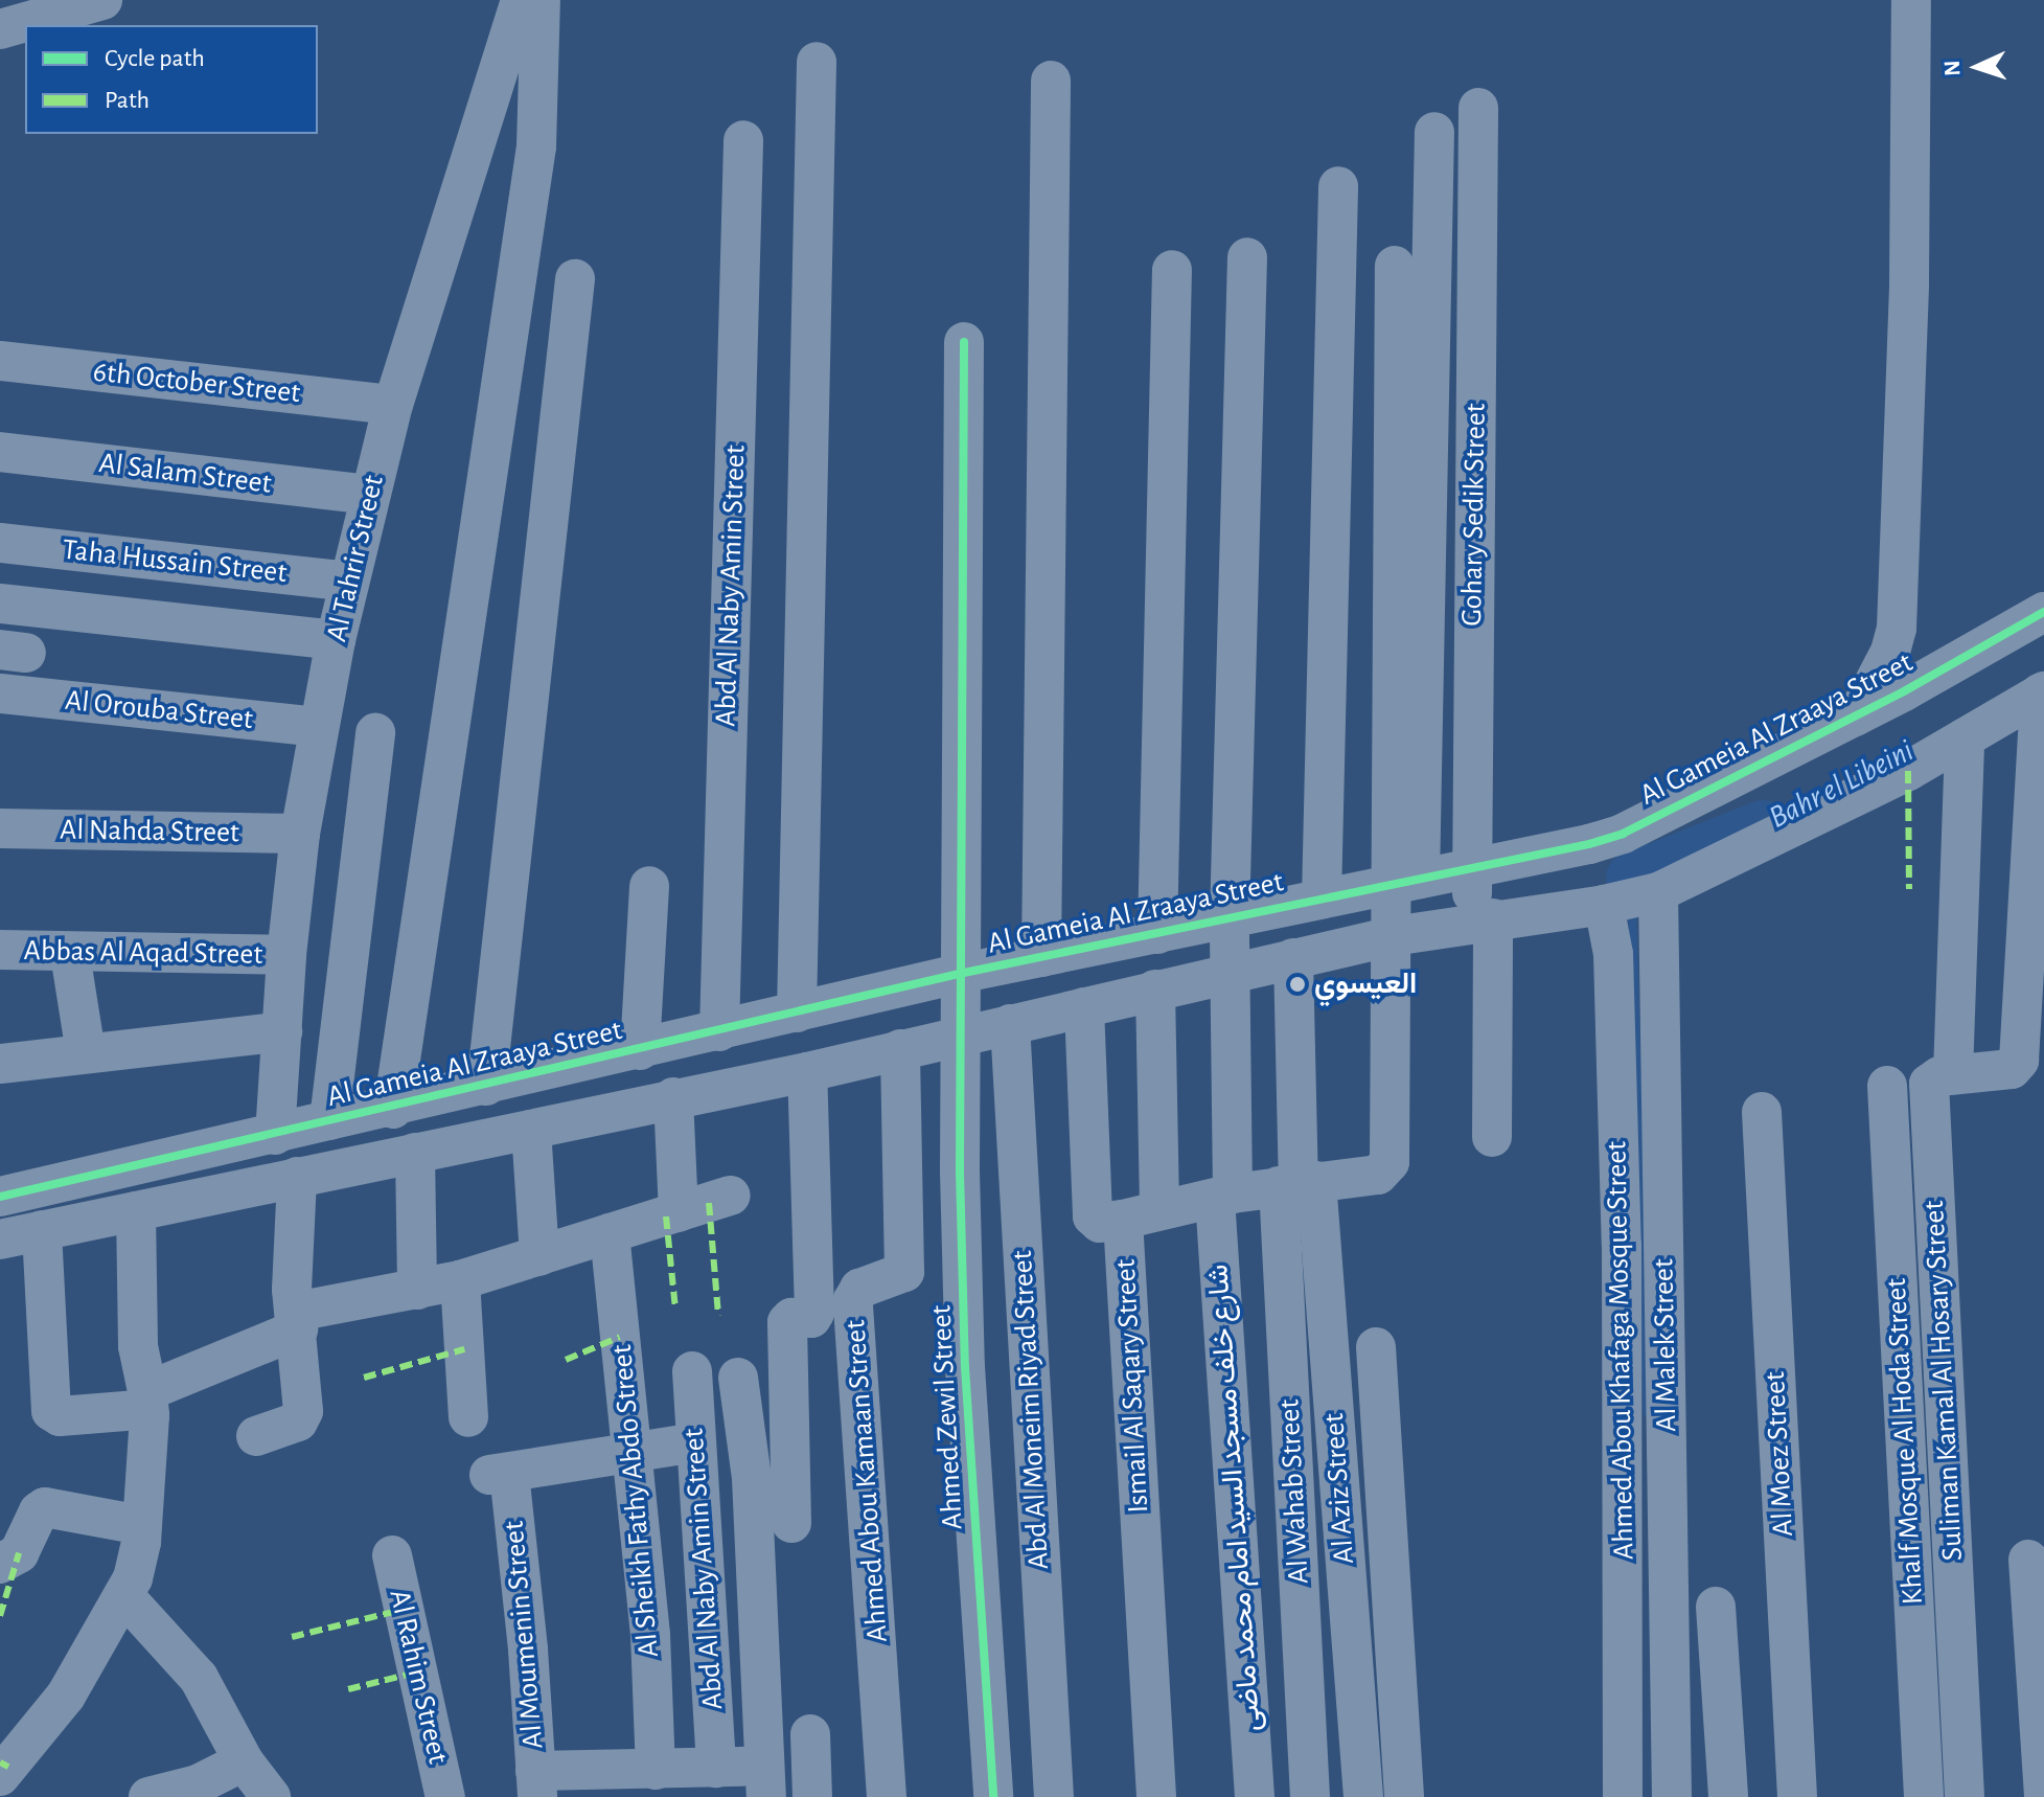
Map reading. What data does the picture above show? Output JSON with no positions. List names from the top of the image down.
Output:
{
  "streets": {
    "street": [
      "6th October Street",
      "Al Salam Street",
      "Gohary Sedik Street",
      "Al Tahrir Street",
      "Taha Hussain Street",
      "Abd Al Naby Amin Street",
      "Al Orouba Street",
      "Al Gameia Al Zraaya Street",
      "Al Nahda Street",
      "Abbas Al Aqad Street",
      "Al Malek Street",
      "Ahmed Abou Khafaga Mosque Street",
      "Suliman Kamal Al Hosary Street",
      "Ismail Al Saqary Street",
      "Abd Al Moneim Riyad Street",
      "Ahmed Zewil Street",
      "Khalf Mosque Al Hoda Street",
      "Al Moez Street",
      "Ahmed Abou Kamaan Street",
      "Al Aziz Street",
      "Al Wahab Street",
      "شارع خلف مسجد السيد امام محمد ماضى",
      "Al Sheikh Fathy Abdo Street",
      "Al Moumenin Street",
      "Al Rahim Street"
    ]
  },
  "crossings": [
    ["6th October Street", "Al Tahrir Street"],
    ["Al Salam Street", "Al Tahrir Street"],
    ["Gohary Sedik Street", "Al Gameia Al Zraaya Street"],
    ["Al Tahrir Street", "Taha Hussain Street"],
    ["Al Tahrir Street", "Al Orouba Street"],
    ["Al Tahrir Street", "Al Gameia Al Zraaya Street"],
    ["Al Tahrir Street", "Al Nahda Street"],
    ["Al Tahrir Street", "Abbas Al Aqad Street"],
    ["Abd Al Naby Amin Street", "Al Gameia Al Zraaya Street"],
    ["Al Gameia Al Zraaya Street", "Ahmed Abou Khafaga Mosque Street"],
    ["Al Gameia Al Zraaya Street", "Ahmed Zewil Street"],
    ["Al Gameia Al Zraaya Street", "شارع خلف مسجد السيد امام محمد ماضى"],
    ["Al Aziz Street", "Al Wahab Street"],
    ["Al Sheikh Fathy Abdo Street", "Al Moumenin Street"]
  ],
  "water": ["Bahr el Libeini"],
  "places": ["العيسوي"],
  "legend": ["Cycle path", "Path"],
  "north": "left"
}
